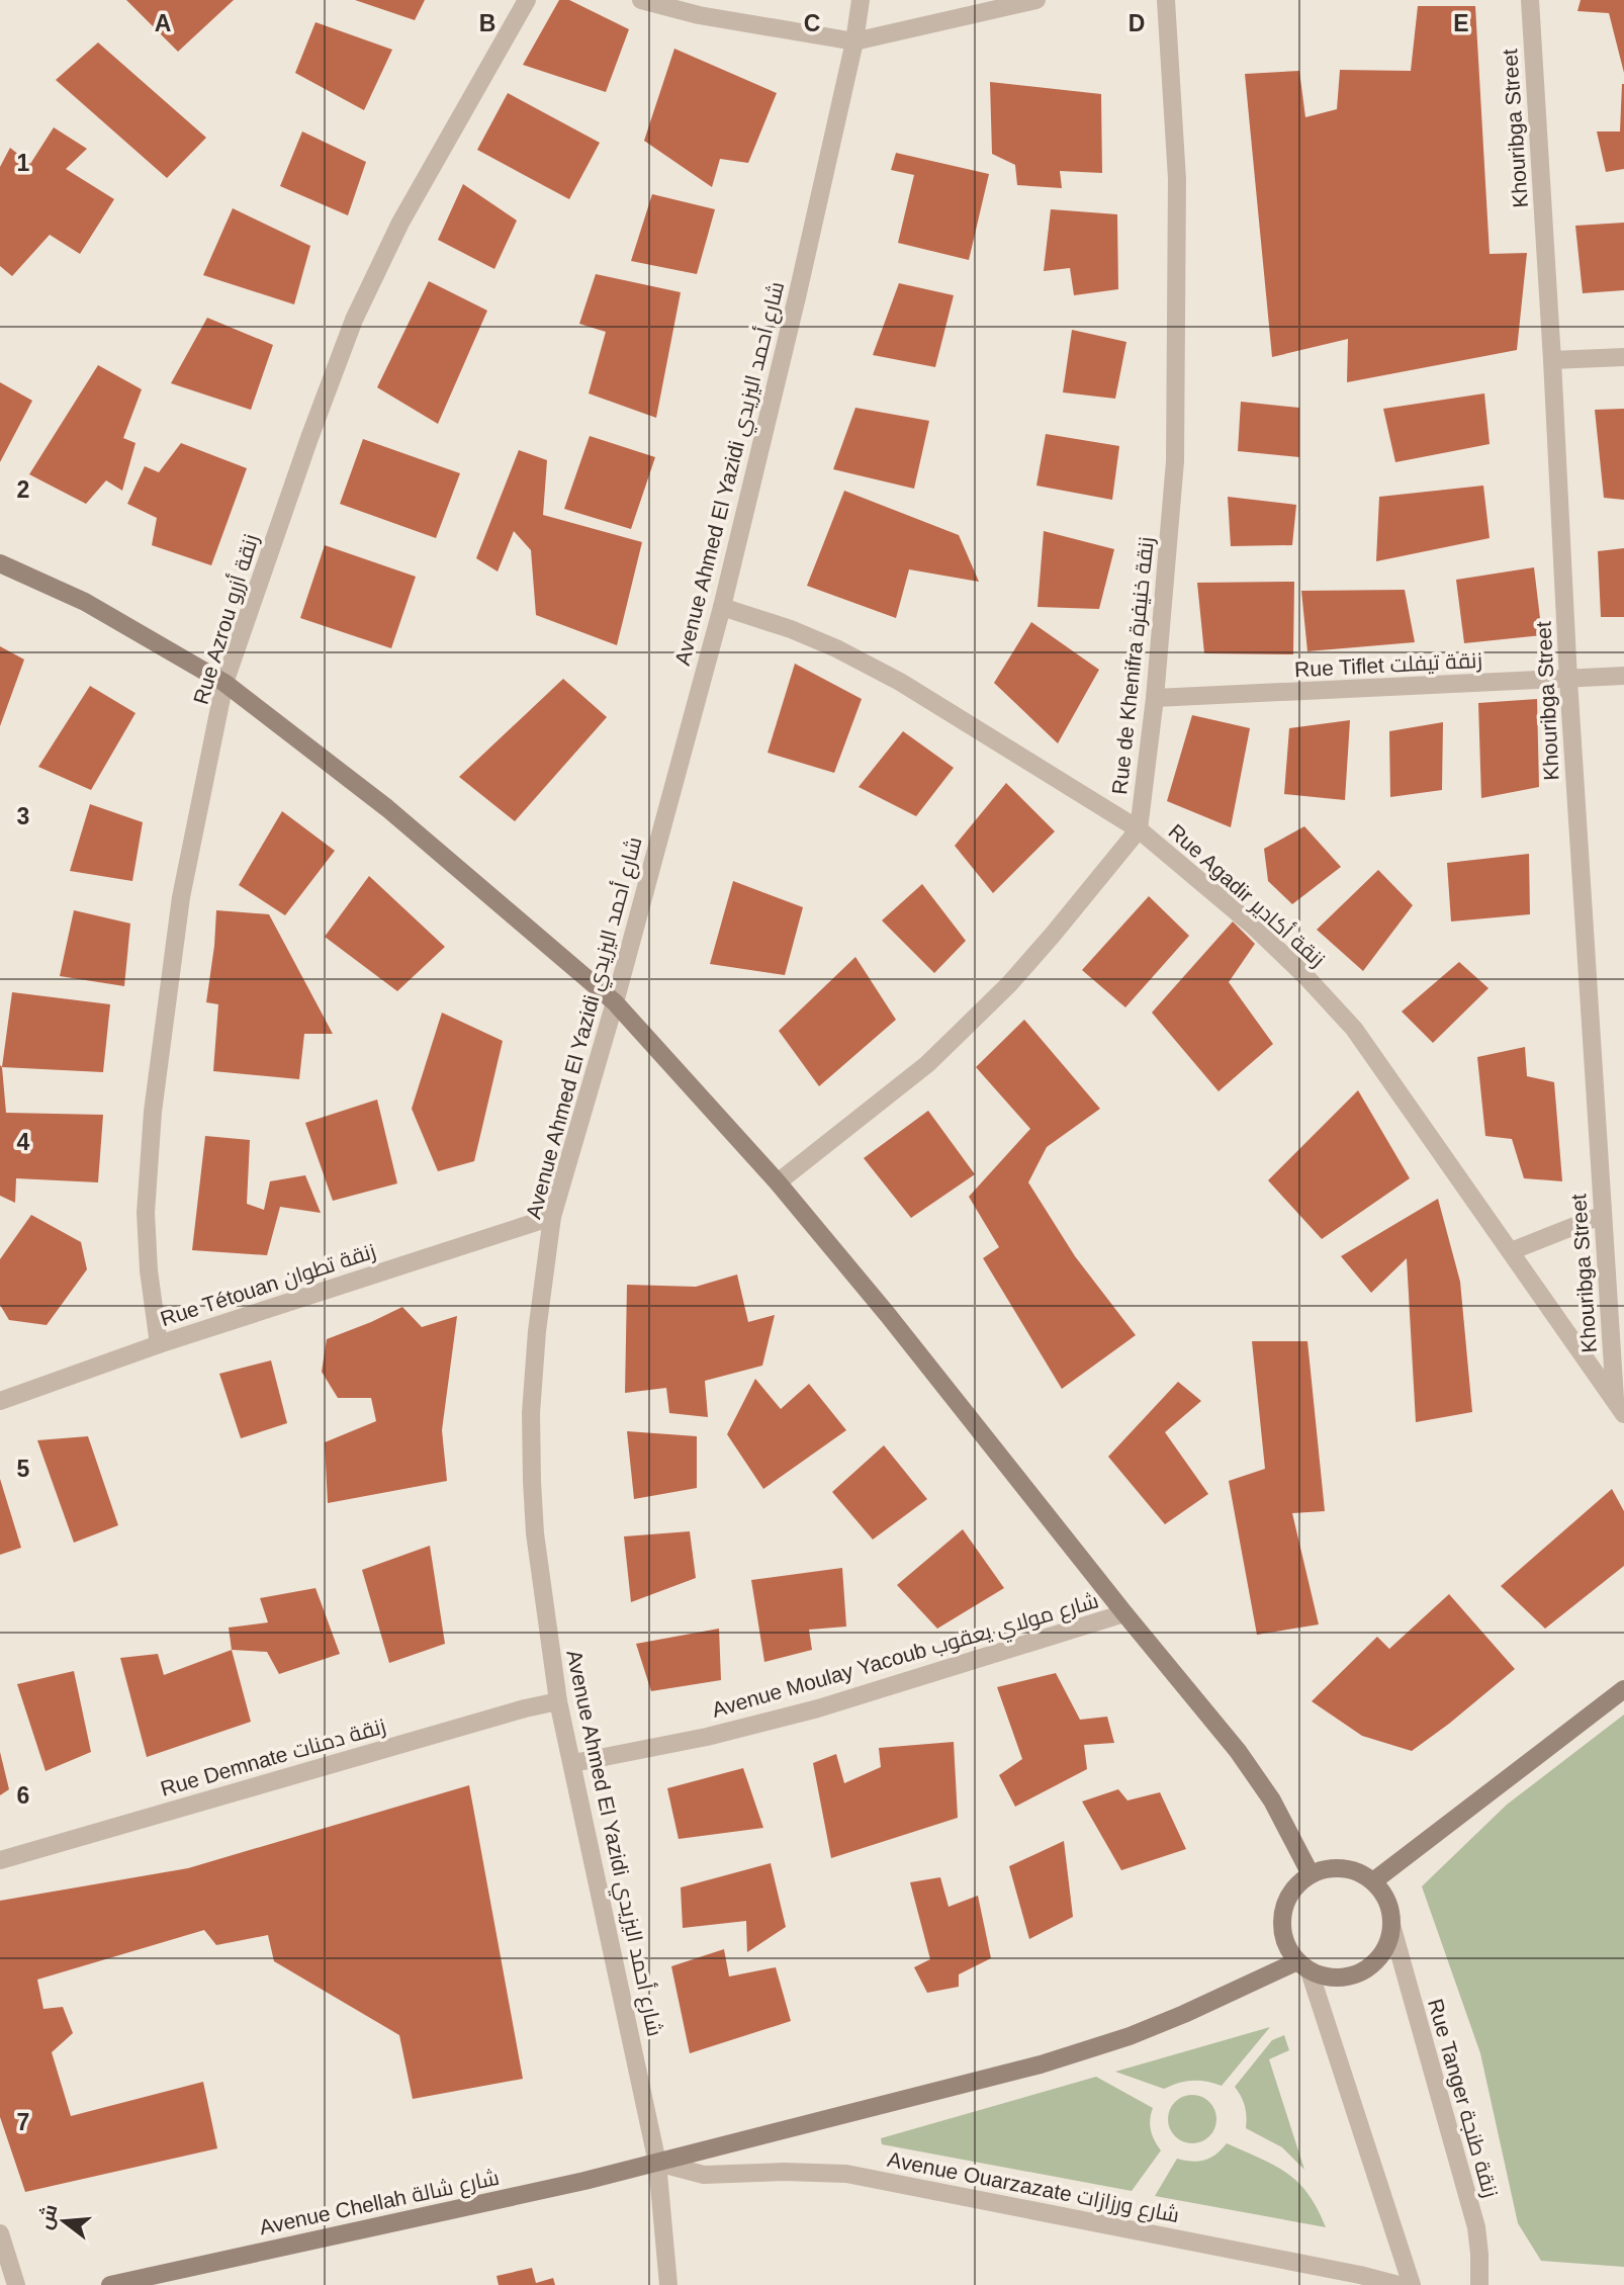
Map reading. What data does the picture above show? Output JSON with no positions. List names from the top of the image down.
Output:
{
  "streets": {
    "street": [
      "Khouribga Street",
      "Avenue Ahmed El Yazidi شارع أحمد اليزيدي",
      "Rue Azrou زنقة أزرو",
      "Rue Tiflet زنقة تيفلت",
      "Rue de Khenifra زنقة خنيفرة",
      "Rue Agadir زنقة أكادير",
      "Rue Tétouan زنقة تطوان",
      "Avenue Moulay Yacoub شارع مولاي يعقوب",
      "Rue Demnate زنقة دمنات",
      "Rue Tanger زنقة طنجة",
      "Avenue Ouarzazate شارع ورزازات",
      "Avenue Chellah شارع شالة"
    ]
  },
  "crossings": [
    ["Khouribga Street", "Rue Tiflet زنقة تيفلت"],
    ["Khouribga Street", "Rue Agadir زنقة أكادير"],
    ["Avenue Ahmed El Yazidi شارع أحمد اليزيدي", "Rue Agadir زنقة أكادير"],
    ["Avenue Ahmed El Yazidi شارع أحمد اليزيدي", "Rue Tétouan زنقة تطوان"],
    ["Avenue Ahmed El Yazidi شارع أحمد اليزيدي", "Avenue Moulay Yacoub شارع مولاي يعقوب"],
    ["Avenue Ahmed El Yazidi شارع أحمد اليزيدي", "Rue Demnate زنقة دمنات"],
    ["Avenue Ahmed El Yazidi شارع أحمد اليزيدي", "Avenue Ouarzazate شارع ورزازات"],
    ["Avenue Ahmed El Yazidi شارع أحمد اليزيدي", "Avenue Chellah شارع شالة"],
    ["Rue Azrou زنقة أزرو", "Rue Tétouan زنقة تطوان"],
    ["Rue Tiflet زنقة تيفلت", "Rue de Khenifra زنقة خنيفرة"],
    ["Rue de Khenifra زنقة خنيفرة", "Rue Agadir زنقة أكادير"],
    ["Rue Tanger زنقة طنجة", "Avenue Chellah شارع شالة"],
    ["Avenue Ouarzazate شارع ورزازات", "Avenue Chellah شارع شالة"]
  ],
  "north": "left",
  "grid": {
    "columns": [
      "A",
      "B",
      "C",
      "D",
      "E"
    ],
    "rows": [
      "1",
      "2",
      "3",
      "4",
      "5",
      "6",
      "7"
    ]
  }
}
